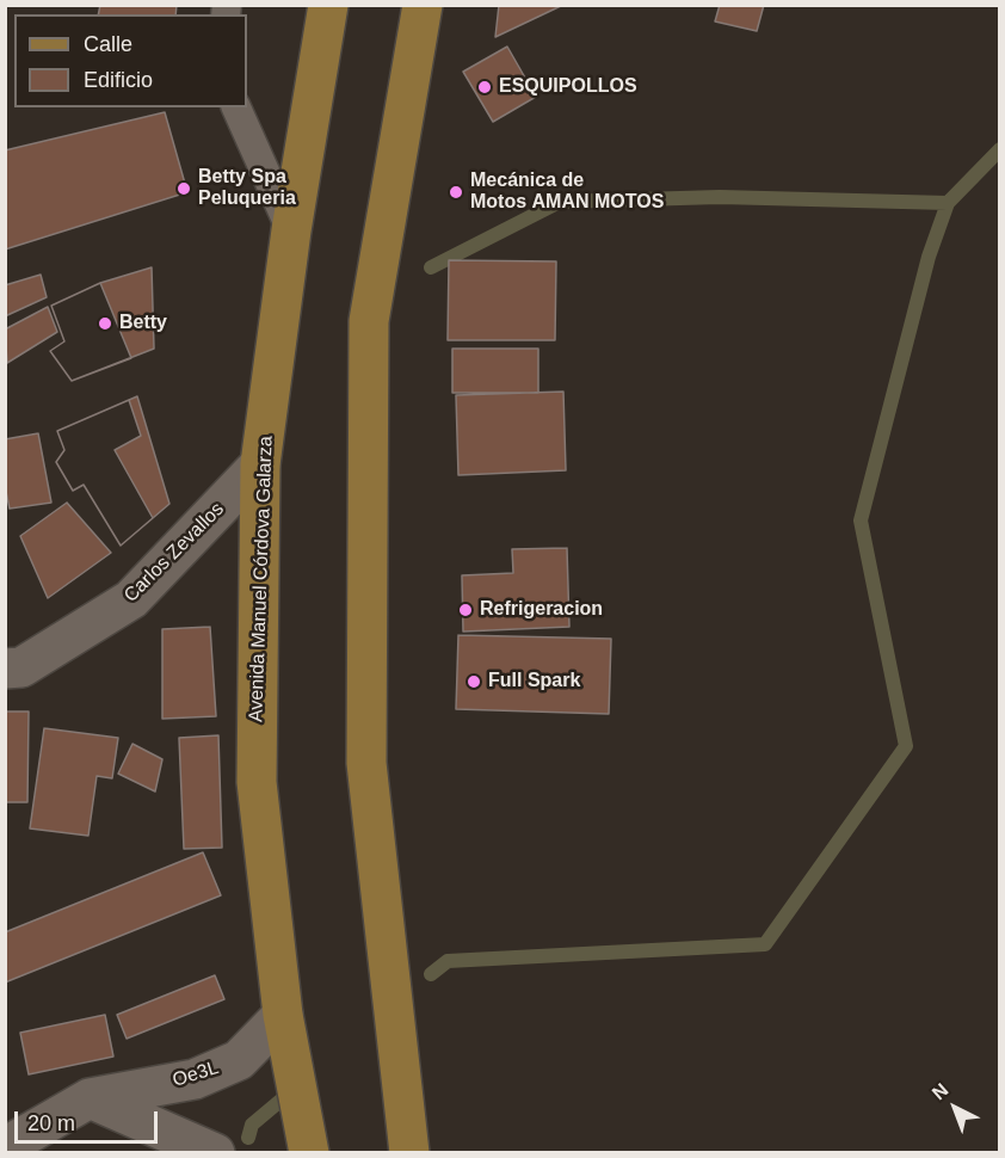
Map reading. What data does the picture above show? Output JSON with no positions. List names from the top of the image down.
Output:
{
  "streets": {
    "main road": ["Avenida Manuel Córdova Galarza"],
    "street": ["Carlos Zevallos", "Oe3L"]
  },
  "crossings": [
    ["Carlos Zevallos", "Avenida Manuel Córdova Galarza"],
    ["Avenida Manuel Córdova Galarza", "Oe3L"]
  ],
  "places": [
    "ESQUIPOLLOS",
    "Betty Spa Peluqueria",
    "Mecánica de Motos AMAN MOTOS",
    "Betty",
    "Refrigeracion",
    "Full Spark"
  ],
  "legend": ["Calle", "Edificio"],
  "scale_bar": "20 m",
  "north": "top left"
}
